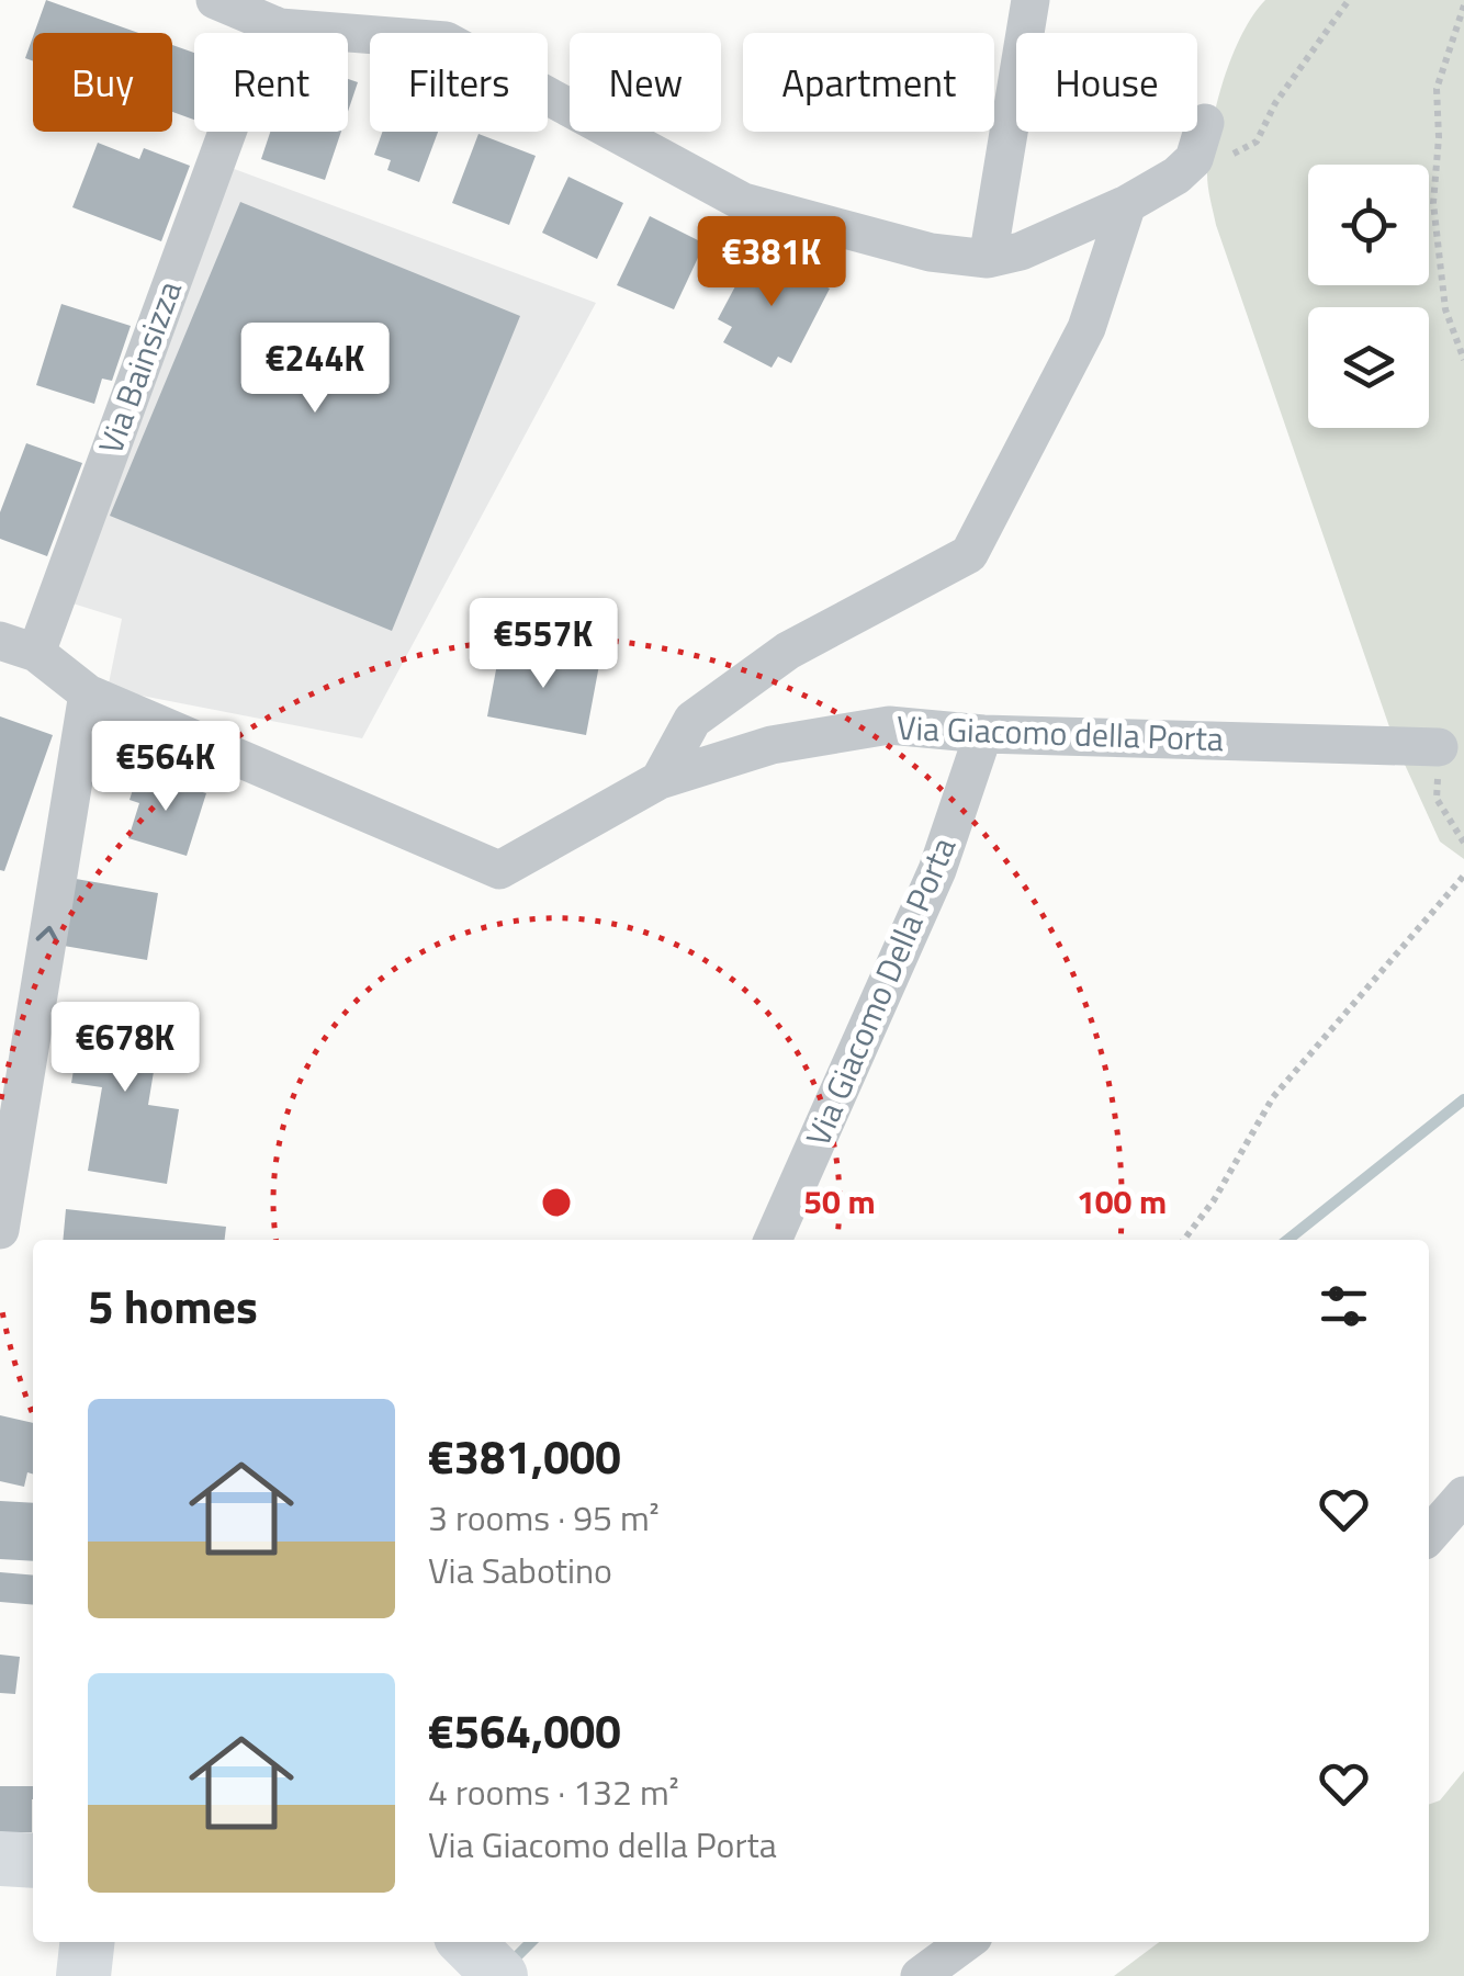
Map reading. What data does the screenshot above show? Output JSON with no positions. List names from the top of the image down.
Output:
{
  "streets": {
    "street": ["Via Bainsizza", "Via Giacomo della Porta", "Via Giacomo Della Porta"]
  },
  "crossings": [
    ["Via Giacomo della Porta", "Via Giacomo Della Porta"]
  ],
  "page": {
    "chip": [
      "Buy",
      "Rent",
      "Filters",
      "New",
      "Apartment",
      "House"
    ],
    "price": [
      "€381K",
      "€244K",
      "€557K",
      "€564K",
      "€678K"
    ],
    "heading": "5 homes",
    "list": [
      {
        "name": "€381,000",
        "note": "3 rooms · 95 m² · Via Sabotino"
      },
      {
        "name": "€564,000",
        "note": "4 rooms · 132 m² · Via Giacomo della Porta"
      }
    ]
  },
  "rings": ["50 m", "100 m"]
}
